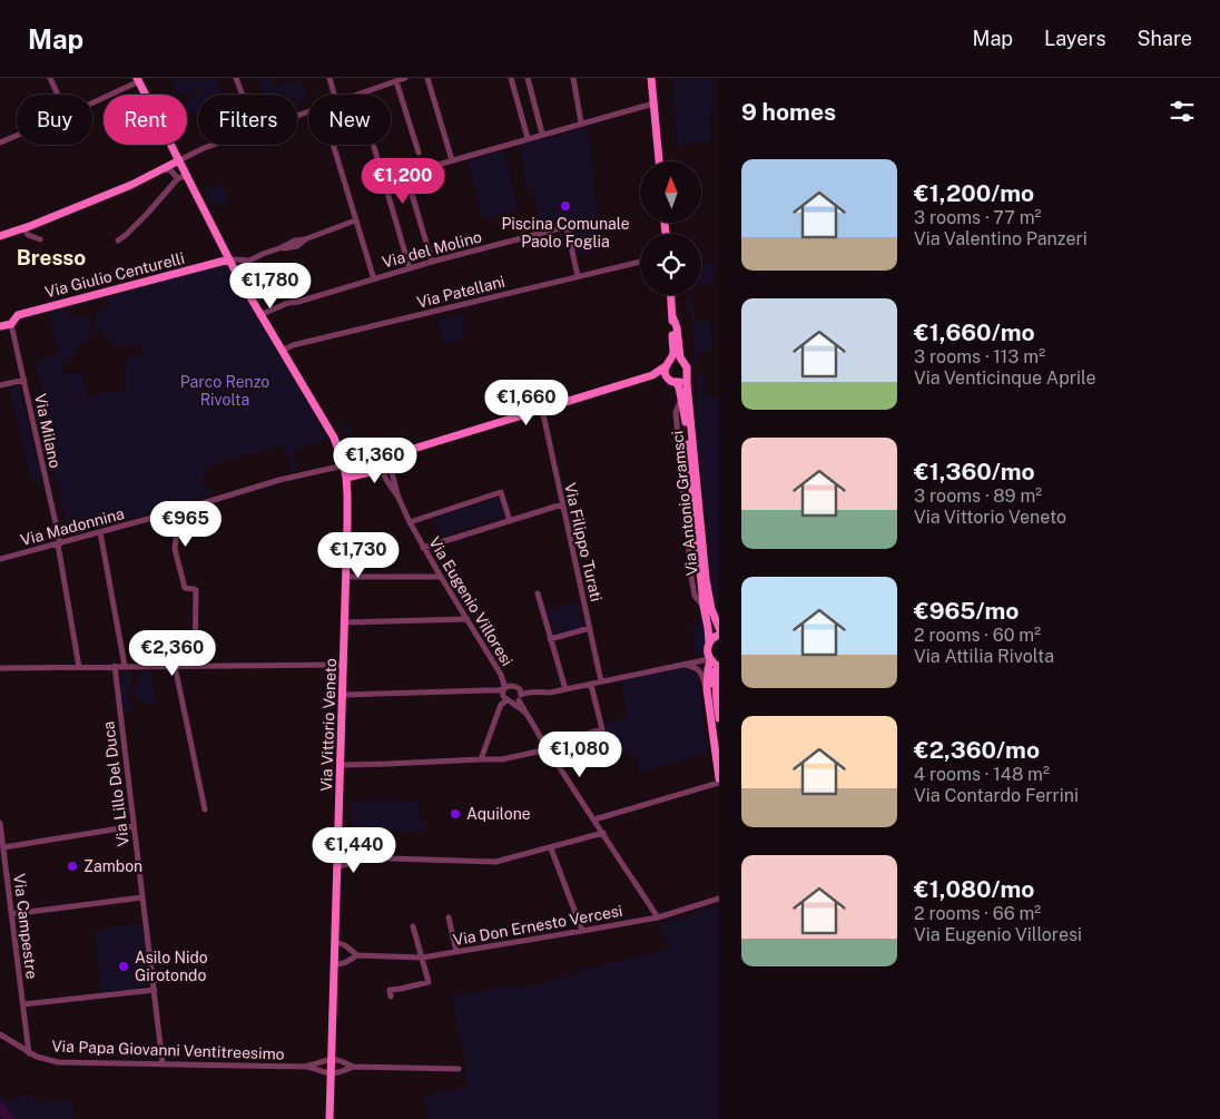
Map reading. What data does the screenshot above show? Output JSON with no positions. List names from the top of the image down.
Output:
{
  "streets": {
    "street": [
      "Via del Molino",
      "Via Giulio Centurelli",
      "Via Patellani",
      "Via Milano",
      "Via Antonio Gramsci",
      "Via Madonnina",
      "Via Filippo Turati",
      "Via Eugenio Villoresi",
      "Via Vittorio Veneto",
      "Via Lillo Del Duca",
      "Via Don Ernesto Vercesi",
      "Via Campestre",
      "Via Papa Giovanni Ventitreesimo"
    ]
  },
  "crossings": [
    ["Via del Molino", "Via Patellani"],
    ["Via del Molino", "Via Vittorio Veneto"],
    ["Via Giulio Centurelli", "Via Milano"],
    ["Via Giulio Centurelli", "Via Vittorio Veneto"],
    ["Via Patellani", "Via Vittorio Veneto"],
    ["Via Milano", "Via Madonnina"],
    ["Via Madonnina", "Via Vittorio Veneto"],
    ["Via Vittorio Veneto", "Via Don Ernesto Vercesi"],
    ["Via Vittorio Veneto", "Via Papa Giovanni Ventitreesimo"],
    ["Via Lillo Del Duca", "Via Papa Giovanni Ventitreesimo"],
    ["Via Campestre", "Via Papa Giovanni Ventitreesimo"]
  ],
  "districts": ["Bresso"],
  "parks": ["Parco Renzo Rivolta"],
  "places": [
    "Piscina Comunale Paolo Foglia",
    "Aquilone",
    "Zambon",
    "Asilo Nido Girotondo"
  ],
  "north": "top",
  "page": {
    "header": "Map",
    "nav": ["Map", "Layers", "Share"],
    "heading": "9 homes",
    "chip": [
      "Buy",
      "Rent",
      "Filters",
      "New"
    ],
    "list": [
      {
        "name": "€1,200/mo",
        "note": "3 rooms · 77 m² · Via Valentino Panzeri"
      },
      {
        "name": "€1,660/mo",
        "note": "3 rooms · 113 m² · Via Venticinque Aprile"
      },
      {
        "name": "€1,360/mo",
        "note": "3 rooms · 89 m² · Via Vittorio Veneto"
      },
      {
        "name": "€965/mo",
        "note": "2 rooms · 60 m² · Via Attilia Rivolta"
      },
      {
        "name": "€2,360/mo",
        "note": "4 rooms · 148 m² · Via Contardo Ferrini"
      },
      {
        "name": "€1,080/mo",
        "note": "2 rooms · 66 m² · Via Eugenio Villoresi"
      }
    ],
    "price": [
      "€1,200",
      "€1,780",
      "€1,660",
      "€1,360",
      "€965",
      "€1,730",
      "€2,360",
      "€1,080",
      "€1,440"
    ]
  }
}
